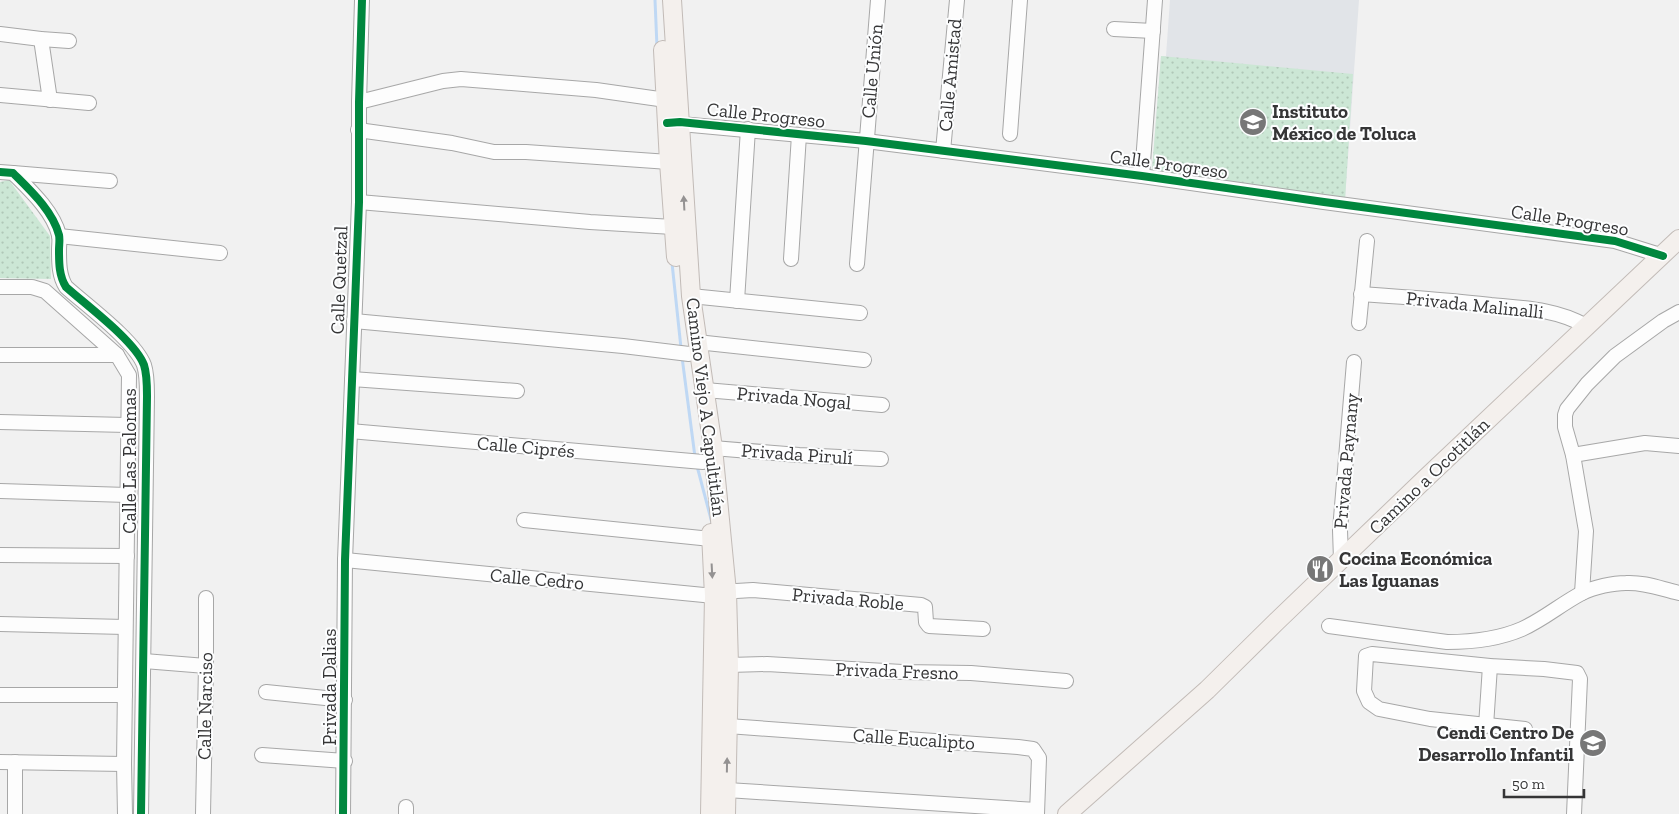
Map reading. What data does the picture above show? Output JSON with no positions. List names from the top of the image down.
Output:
{
  "streets": {
    "main road": ["Camino Viejo A Capultitlán", "Camino a Ocotitlán"],
    "street": [
      "Calle Unión",
      "Calle Amistad",
      "Calle Progreso",
      "Calle Quetzal",
      "Privada Malinalli",
      "Privada Nogal",
      "Calle Ciprés",
      "Privada Pirulí",
      "Calle Las Palomas",
      "Privada Paynany",
      "Calle Cedro",
      "Privada Roble",
      "Privada Fresno",
      "Privada Dalias",
      "Calle Narciso",
      "Calle Eucalipto"
    ]
  },
  "crossings": [
    ["Calle Unión", "Calle Progreso"],
    ["Calle Amistad", "Calle Progreso"],
    ["Calle Progreso", "Camino Viejo A Capultitlán"],
    ["Calle Progreso", "Camino a Ocotitlán"],
    ["Calle Quetzal", "Calle Ciprés"],
    ["Calle Quetzal", "Calle Cedro"],
    ["Calle Quetzal", "Privada Dalias"],
    ["Privada Malinalli", "Camino a Ocotitlán"],
    ["Privada Nogal", "Camino Viejo A Capultitlán"],
    ["Camino Viejo A Capultitlán", "Calle Ciprés"],
    ["Camino Viejo A Capultitlán", "Privada Pirulí"],
    ["Camino Viejo A Capultitlán", "Calle Cedro"],
    ["Camino Viejo A Capultitlán", "Privada Roble"],
    ["Camino Viejo A Capultitlán", "Privada Fresno"],
    ["Camino Viejo A Capultitlán", "Calle Eucalipto"],
    ["Calle Ciprés", "Privada Pirulí"],
    ["Privada Paynany", "Camino a Ocotitlán"],
    ["Calle Cedro", "Privada Roble"],
    ["Calle Cedro", "Privada Dalias"]
  ],
  "places": {
    "school or university": ["Instituto México de Toluca", "Cendi Centro De Desarrollo Infantil"],
    "restaurant": ["Cocina Económica Las Iguanas"]
  },
  "scale_bar": "50 m"
}
